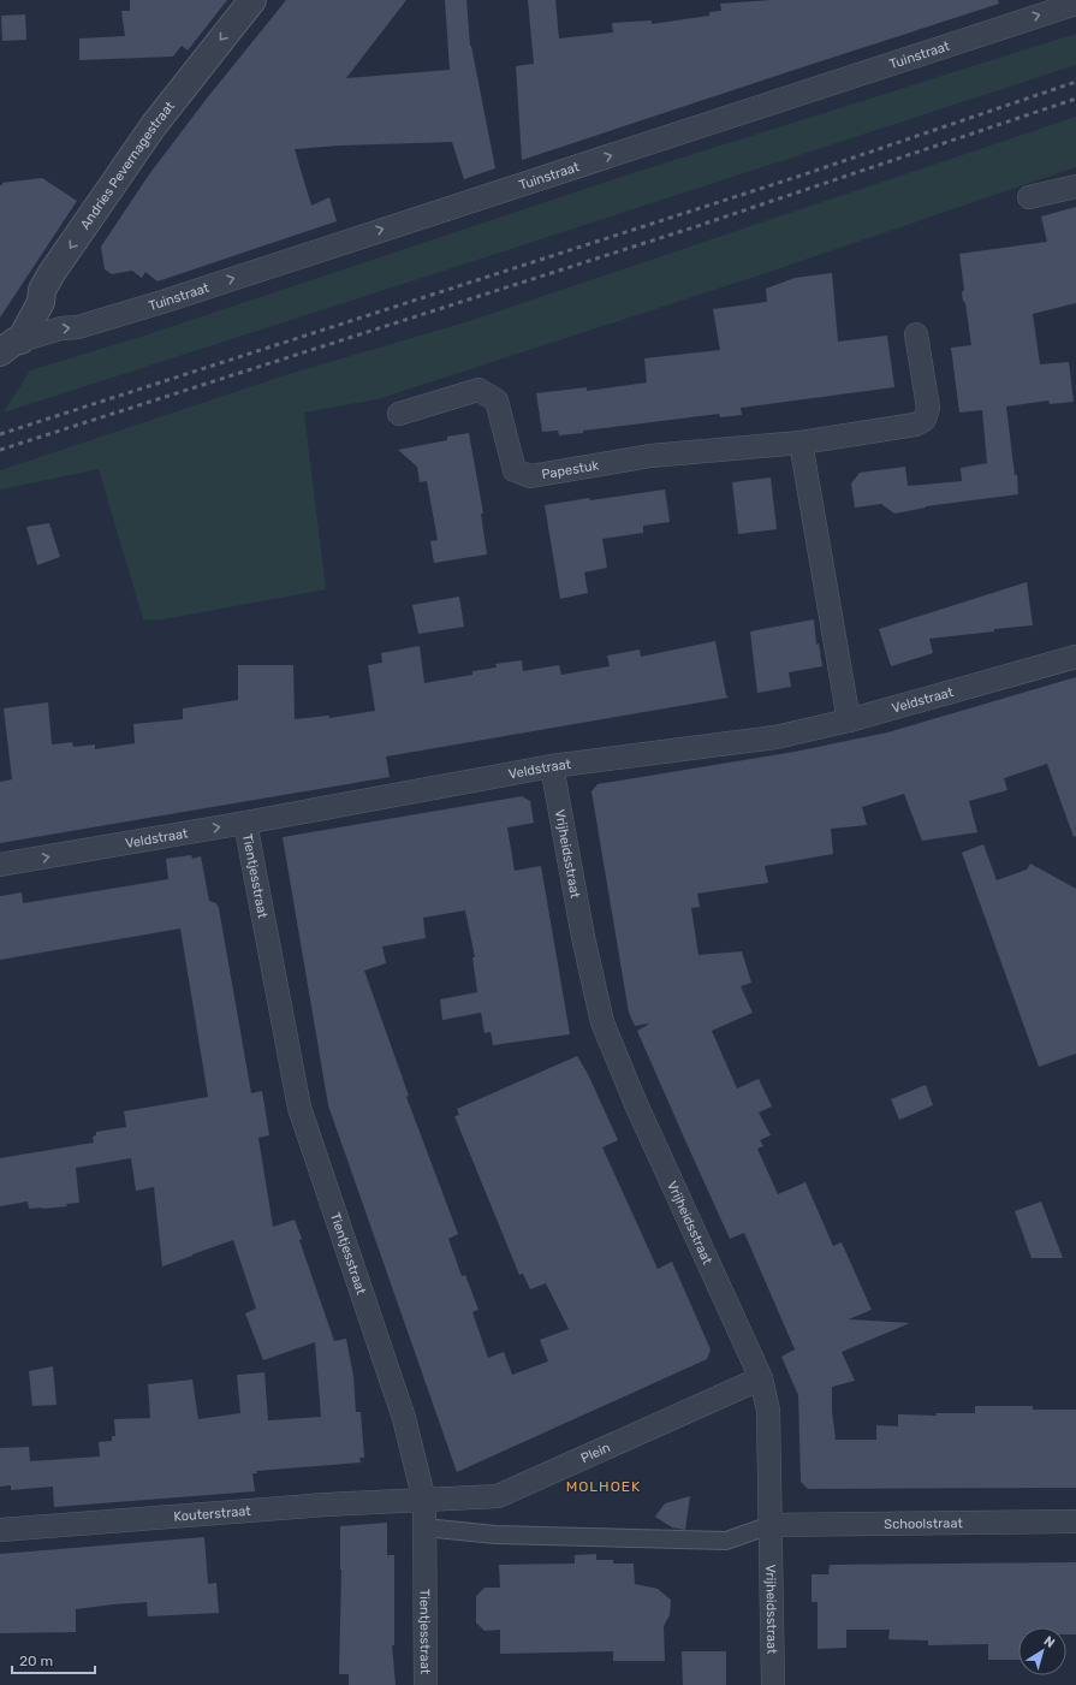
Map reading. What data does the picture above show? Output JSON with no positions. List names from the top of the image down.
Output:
{
  "streets": {
    "street": [
      "Tuinstraat",
      "Andries Pevernagestraat",
      "Papestuk",
      "Veldstraat",
      "Vrijheidsstraat",
      "Tientjesstraat",
      "Plein",
      "Kouterstraat",
      "Schoolstraat"
    ]
  },
  "crossings": [
    ["Tuinstraat", "Andries Pevernagestraat"],
    ["Veldstraat", "Vrijheidsstraat"],
    ["Veldstraat", "Tientjesstraat"],
    ["Vrijheidsstraat", "Plein"],
    ["Vrijheidsstraat", "Schoolstraat"],
    ["Tientjesstraat", "Plein"],
    ["Tientjesstraat", "Kouterstraat"],
    ["Plein", "Kouterstraat"]
  ],
  "one_way": ["Tuinstraat", "Andries Pevernagestraat"],
  "districts": ["MOLHOEK"],
  "scale_bar": "20 m",
  "north": "top right"
}
